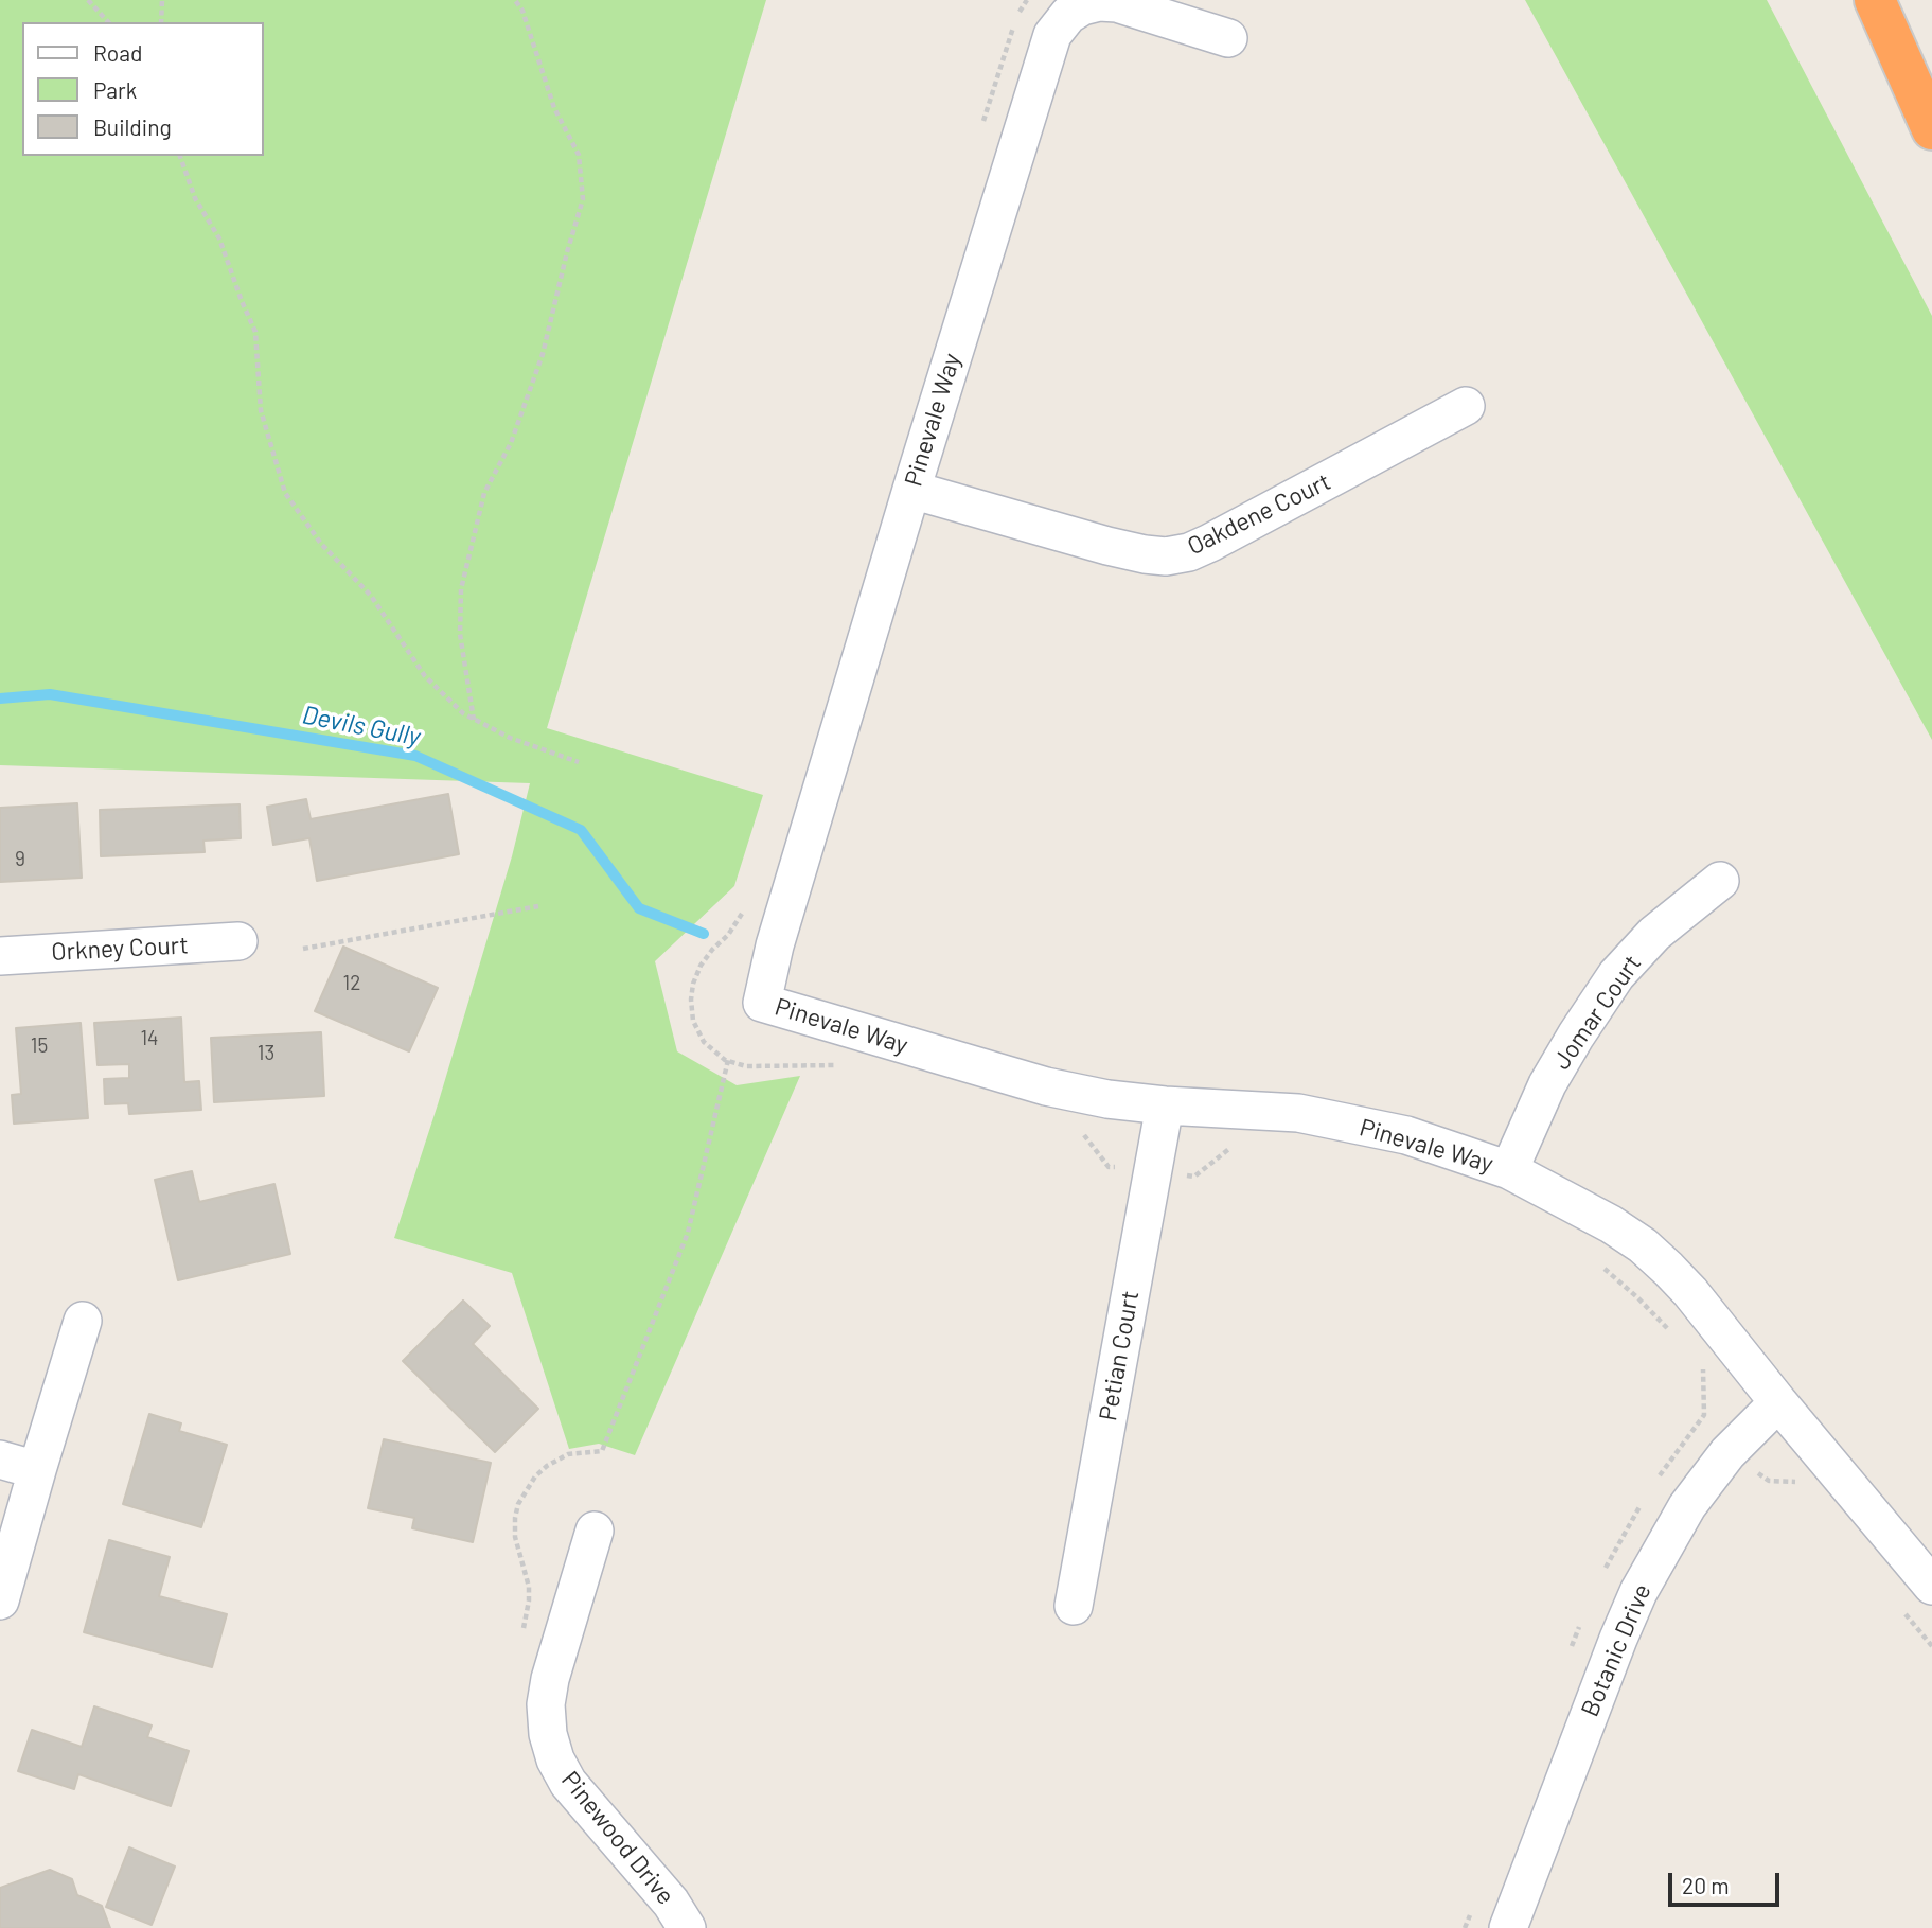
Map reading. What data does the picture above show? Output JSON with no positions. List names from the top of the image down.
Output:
{
  "streets": {
    "street": [
      "Pinevale Way",
      "Oakdene Court",
      "Orkney Court",
      "Jomar Court",
      "Petian Court",
      "Botanic Drive",
      "Pinewood Drive"
    ]
  },
  "crossings": [
    ["Pinevale Way", "Oakdene Court"],
    ["Pinevale Way", "Jomar Court"],
    ["Pinevale Way", "Petian Court"],
    ["Pinevale Way", "Botanic Drive"]
  ],
  "water": ["Devils Gully"],
  "house_numbers": [
    "9",
    "12",
    "14",
    "15",
    "13"
  ],
  "legend": ["Road", "Park", "Building"],
  "scale_bar": "20 m"
}
